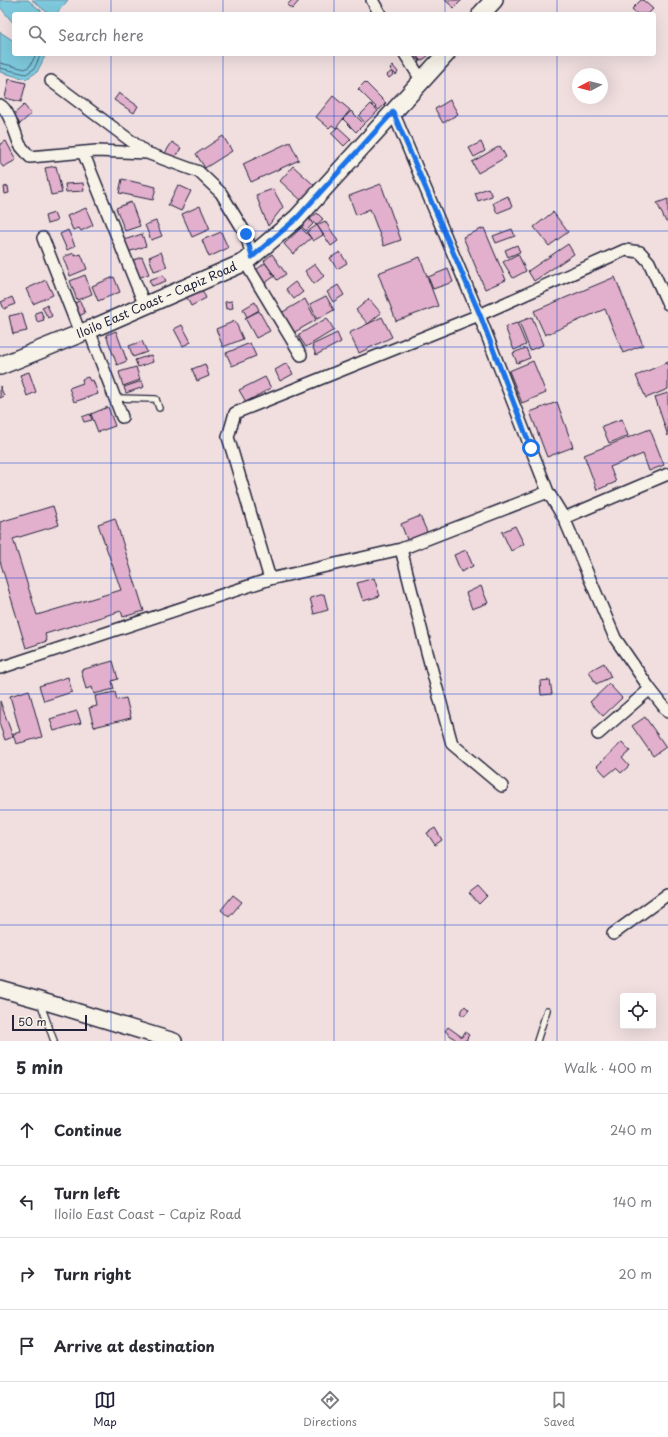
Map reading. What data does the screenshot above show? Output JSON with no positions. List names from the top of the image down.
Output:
{
  "streets": {
    "main road": ["Iloilo East Coast – Capiz Road"]
  },
  "scale_bar": "50 m",
  "north": "left",
  "page": {
    "search": "Search here",
    "scale": "50 m",
    "heading": ["5 min", "Walk · 400 m"],
    "list": [
      ["Continue", "240 m"],
      ["Turn left", "Iloilo East Coast – Capiz Road", "140 m"],
      ["Turn right", "20 m"],
      "Arrive at destination"
    ],
    "nav": ["Map", "Directions", "Saved"]
  }
}
